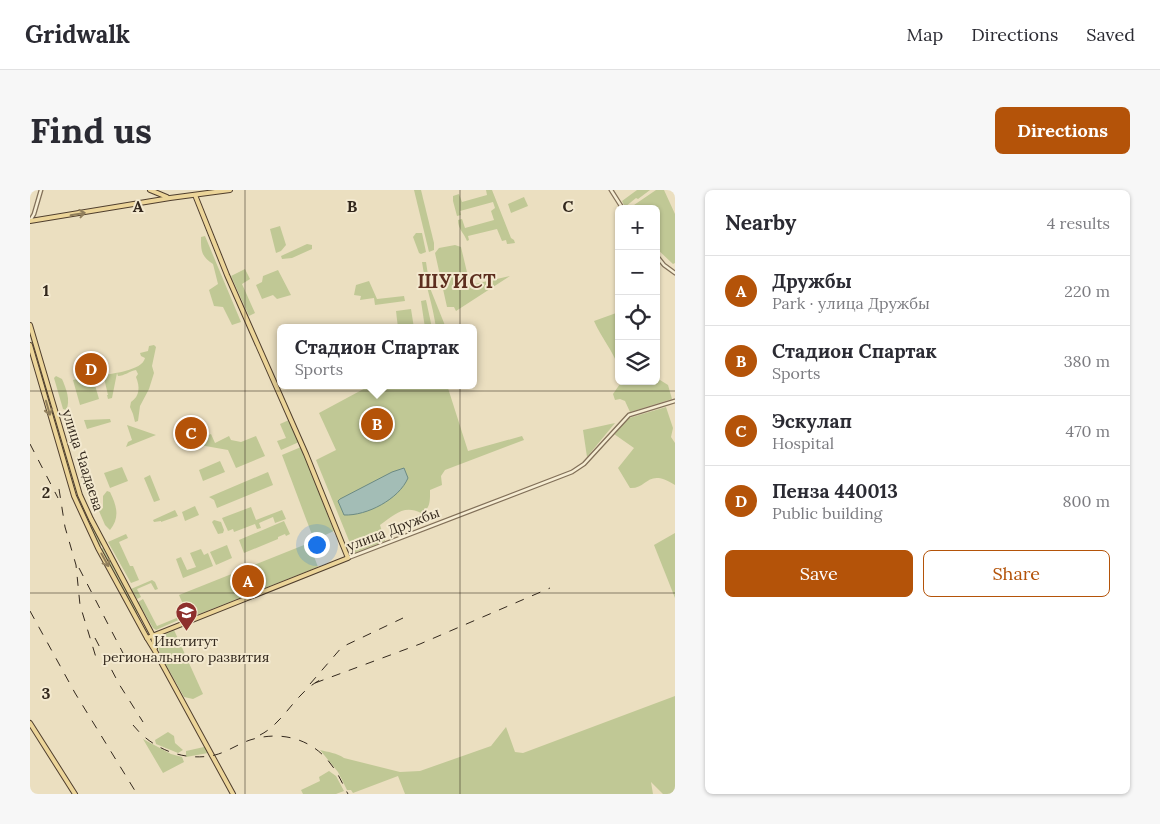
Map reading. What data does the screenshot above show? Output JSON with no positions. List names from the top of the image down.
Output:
{
  "streets": {
    "main road": ["улица Чаадаева", "улица Дружбы"]
  },
  "crossings": [
    ["улица Чаадаева", "улица Дружбы"]
  ],
  "districts": ["ШУИСТ"],
  "places": {
    "school or university": ["Институт регионального развития"]
  },
  "page": {
    "header": "Gridwalk",
    "nav": ["Map", "Directions", "Saved"],
    "buttons": [
      "Directions",
      ["Save", "Share"]
    ],
    "title": "Find us",
    "heading": ["Nearby", "4 results"],
    "map_buttons": ["+", "−"],
    "list": [
      {
        "mark": "A",
        "name": "Дружбы",
        "note": "Park · улица Дружбы",
        "value": "220 m"
      },
      {
        "mark": "B",
        "name": "Стадион Спартак",
        "note": "Sports",
        "value": "380 m"
      },
      {
        "mark": "C",
        "name": "Эскулап",
        "note": "Hospital",
        "value": "470 m"
      },
      {
        "mark": "D",
        "name": "Пенза 440013",
        "note": "Public building",
        "value": "800 m"
      }
    ],
    "popup": ["Стадион Спартак", "Sports"],
    "pins": [
      "D",
      "B",
      "C",
      "A"
    ]
  },
  "grid": {
    "columns": ["A", "B", "C"],
    "rows": ["1", "2", "3"]
  }
}
